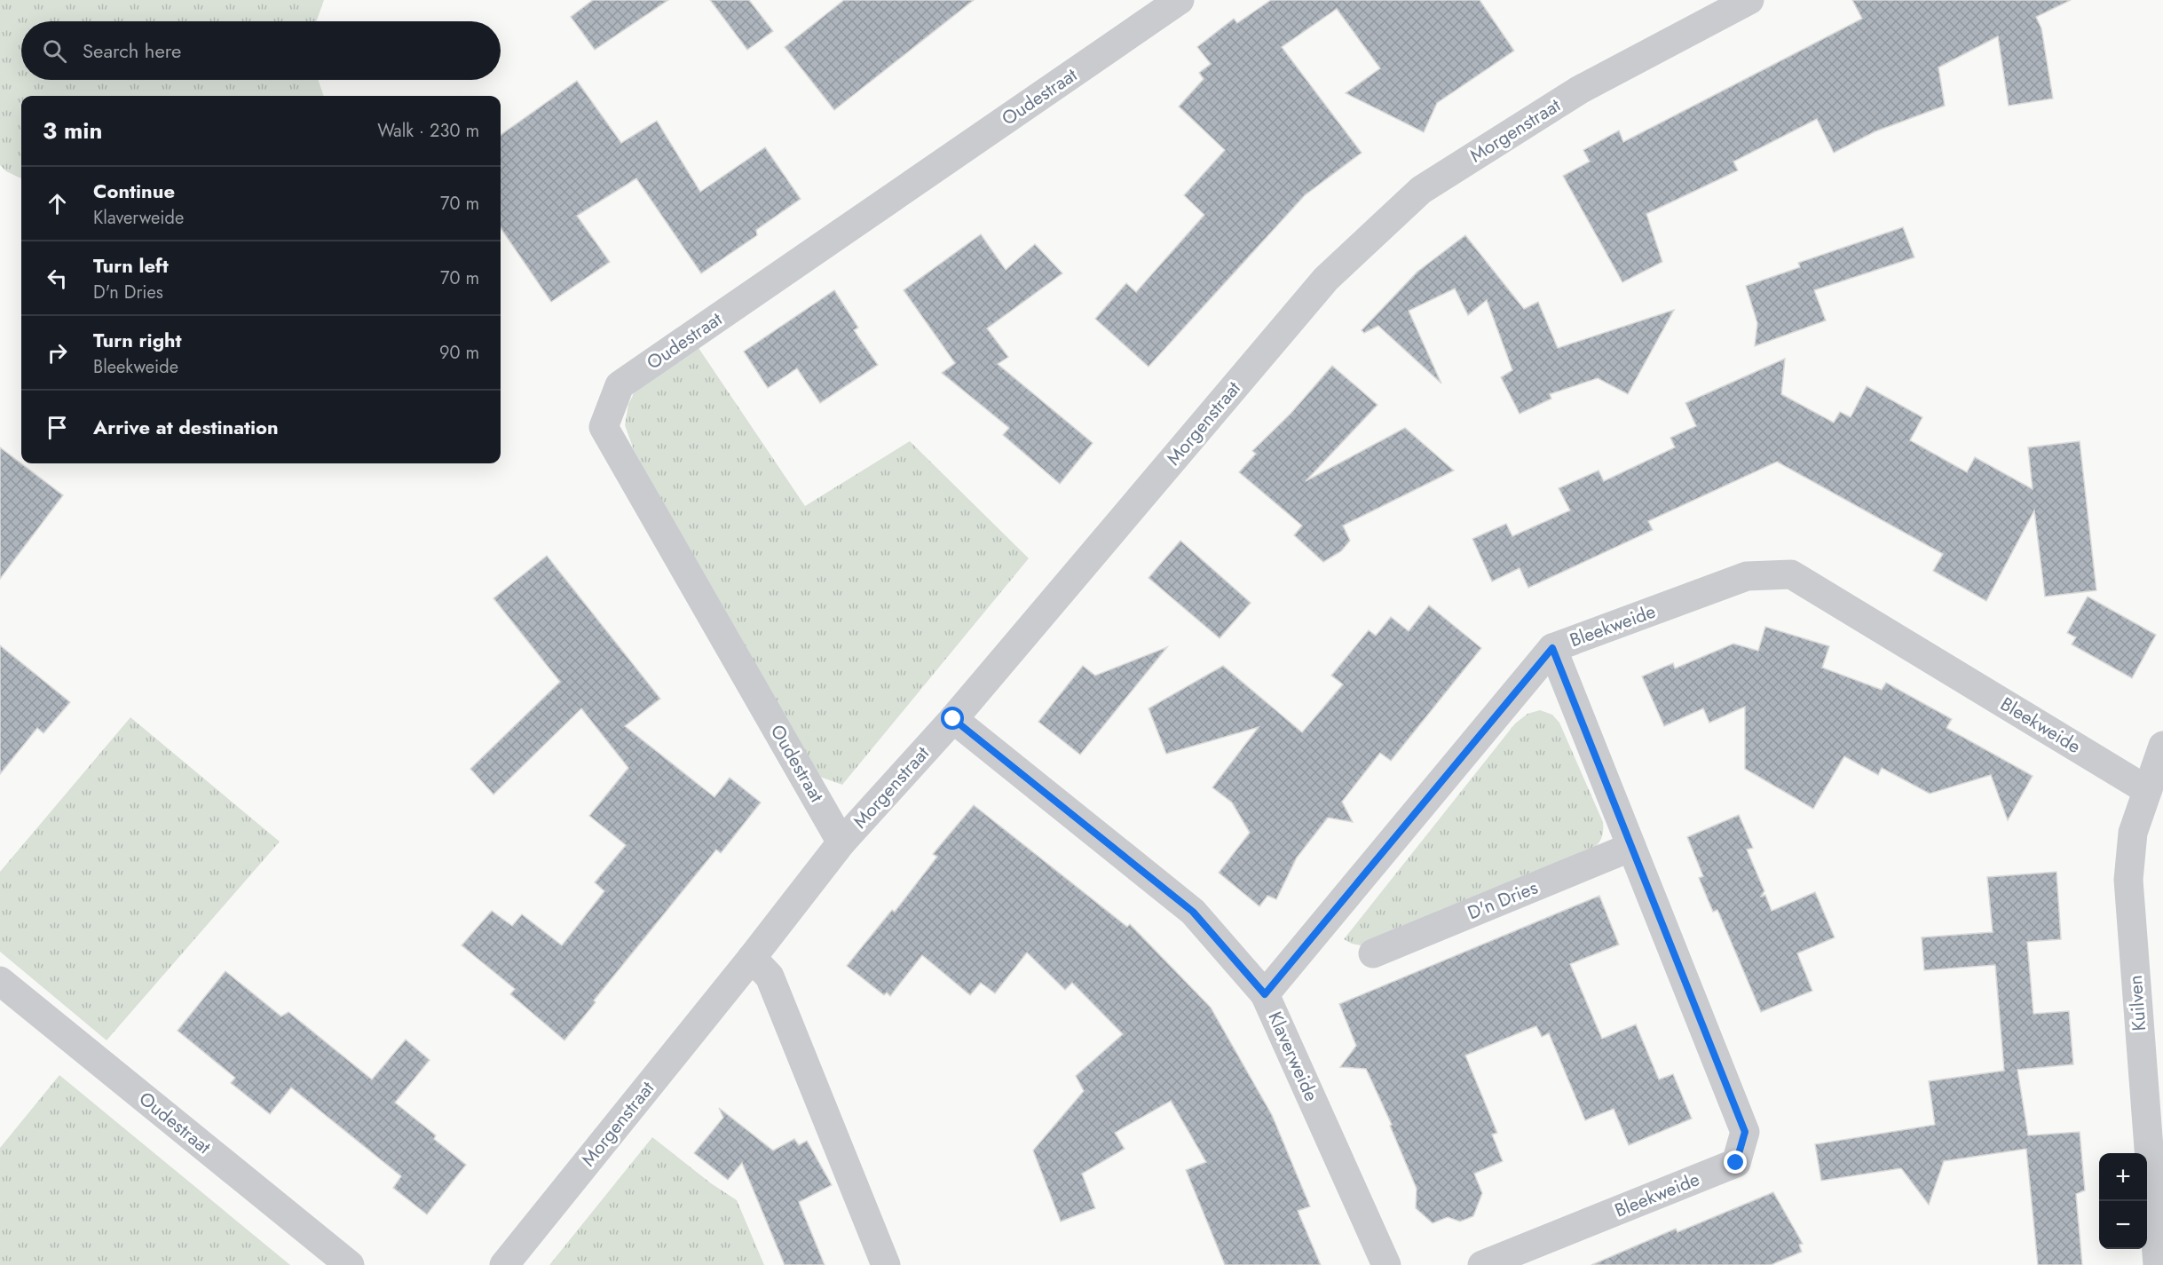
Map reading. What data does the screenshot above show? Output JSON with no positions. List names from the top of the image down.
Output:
{
  "streets": {
    "street": [
      "Oudestraat",
      "Morgenstraat",
      "Bleekweide",
      "D'n Dries",
      "Kuilven",
      "Klaverweide"
    ]
  },
  "crossings": [
    ["Oudestraat", "Morgenstraat"],
    ["Morgenstraat", "Klaverweide"],
    ["Bleekweide", "D'n Dries"],
    ["Bleekweide", "Kuilven"]
  ],
  "page": {
    "search": "Search here",
    "heading": ["3 min", "Walk · 230 m"],
    "list": [
      ["Continue", "Klaverweide", "70 m"],
      ["Turn left", "D'n Dries", "70 m"],
      ["Turn right", "Bleekweide", "90 m"],
      "Arrive at destination"
    ],
    "map_buttons": ["+", "−"]
  }
}
